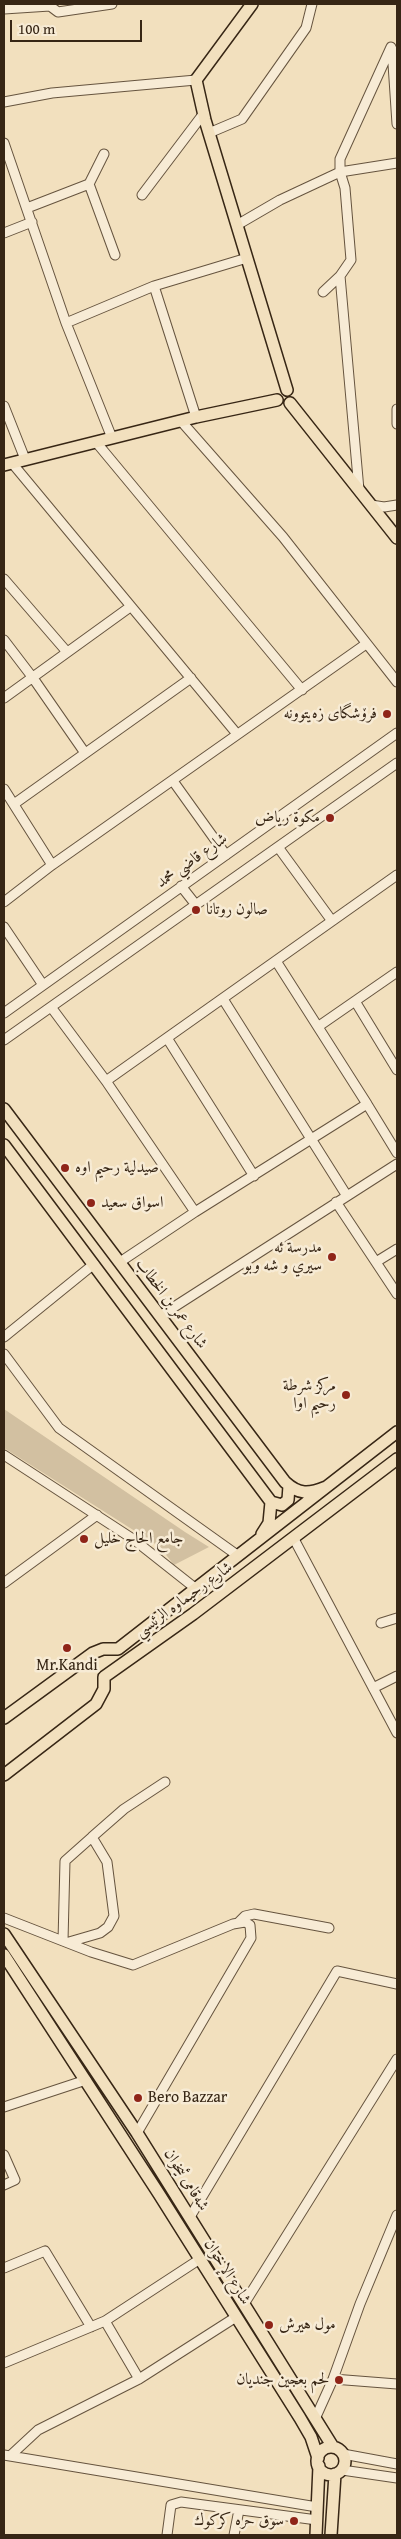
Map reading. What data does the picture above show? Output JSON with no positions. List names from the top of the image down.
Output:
{
  "streets": {
    "main road": [
      "شارع عمر بن الخطاب",
      "شارع رحيماوه الرئيسي",
      "شەقامی ئیخوان",
      "شارع الإخوان"
    ],
    "street": ["شارع قاضي محمد"]
  },
  "crossings": [
    ["شەقامی ئیخوان", "شارع الإخوان"]
  ],
  "places": [
    "فرۆشگای زەیتوونە",
    "مكوة رياض",
    "صالون روتانا",
    "صيدلية رحيم اوه",
    "اسواق سعيد",
    "مدرسة ئه سيري و شه وبو",
    "مركز شرطة رحيم اوا",
    "جامع الحاج خليل",
    "Mr.Kandi",
    "Bero Bazzar",
    "مول هيرش",
    "لحم بعجين جنديان",
    "سوق حره كركوك"
  ],
  "scale_bar": "100 m"
}
